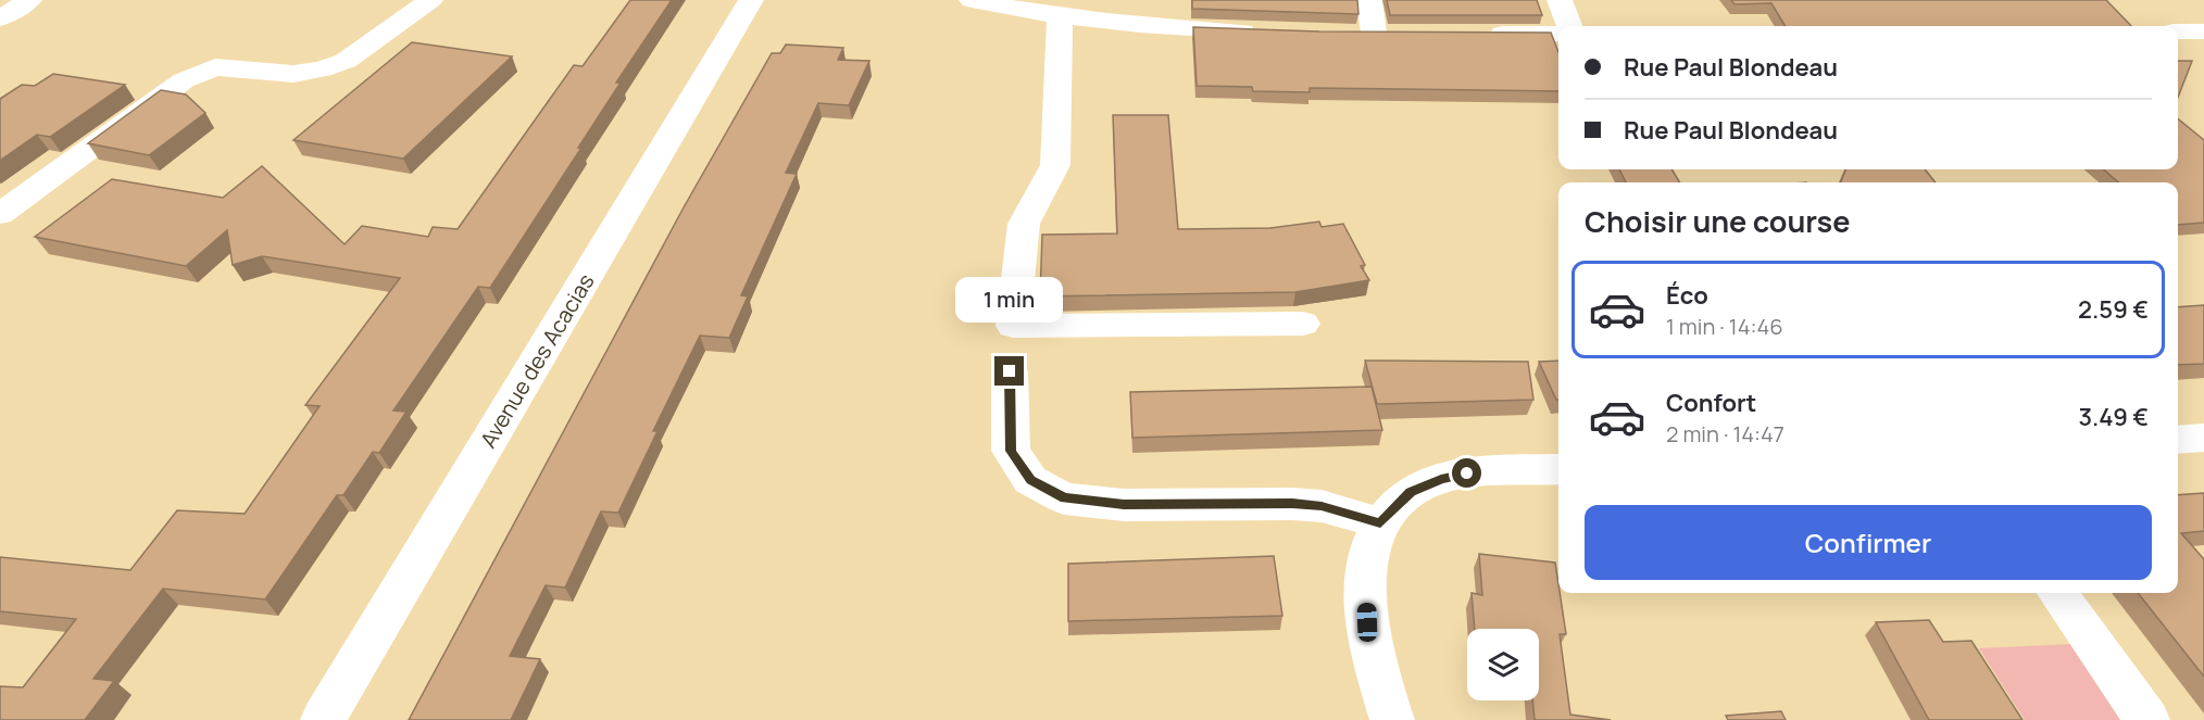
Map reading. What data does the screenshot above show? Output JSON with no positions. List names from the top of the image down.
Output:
{
  "streets": {
    "main road": ["Avenue des Acacias"]
  },
  "page": {
    "banner": ["Rue Paul Blondeau", "Rue Paul Blondeau"],
    "heading": "Choisir une course",
    "list": [
      {
        "name": "Éco",
        "note": "1 min · 14:46",
        "value": "2.59 €"
      },
      {
        "name": "Confort",
        "note": "2 min · 14:47",
        "value": "3.49 €"
      }
    ],
    "bubble": "1 min",
    "buttons": "Confirmer"
  }
}
